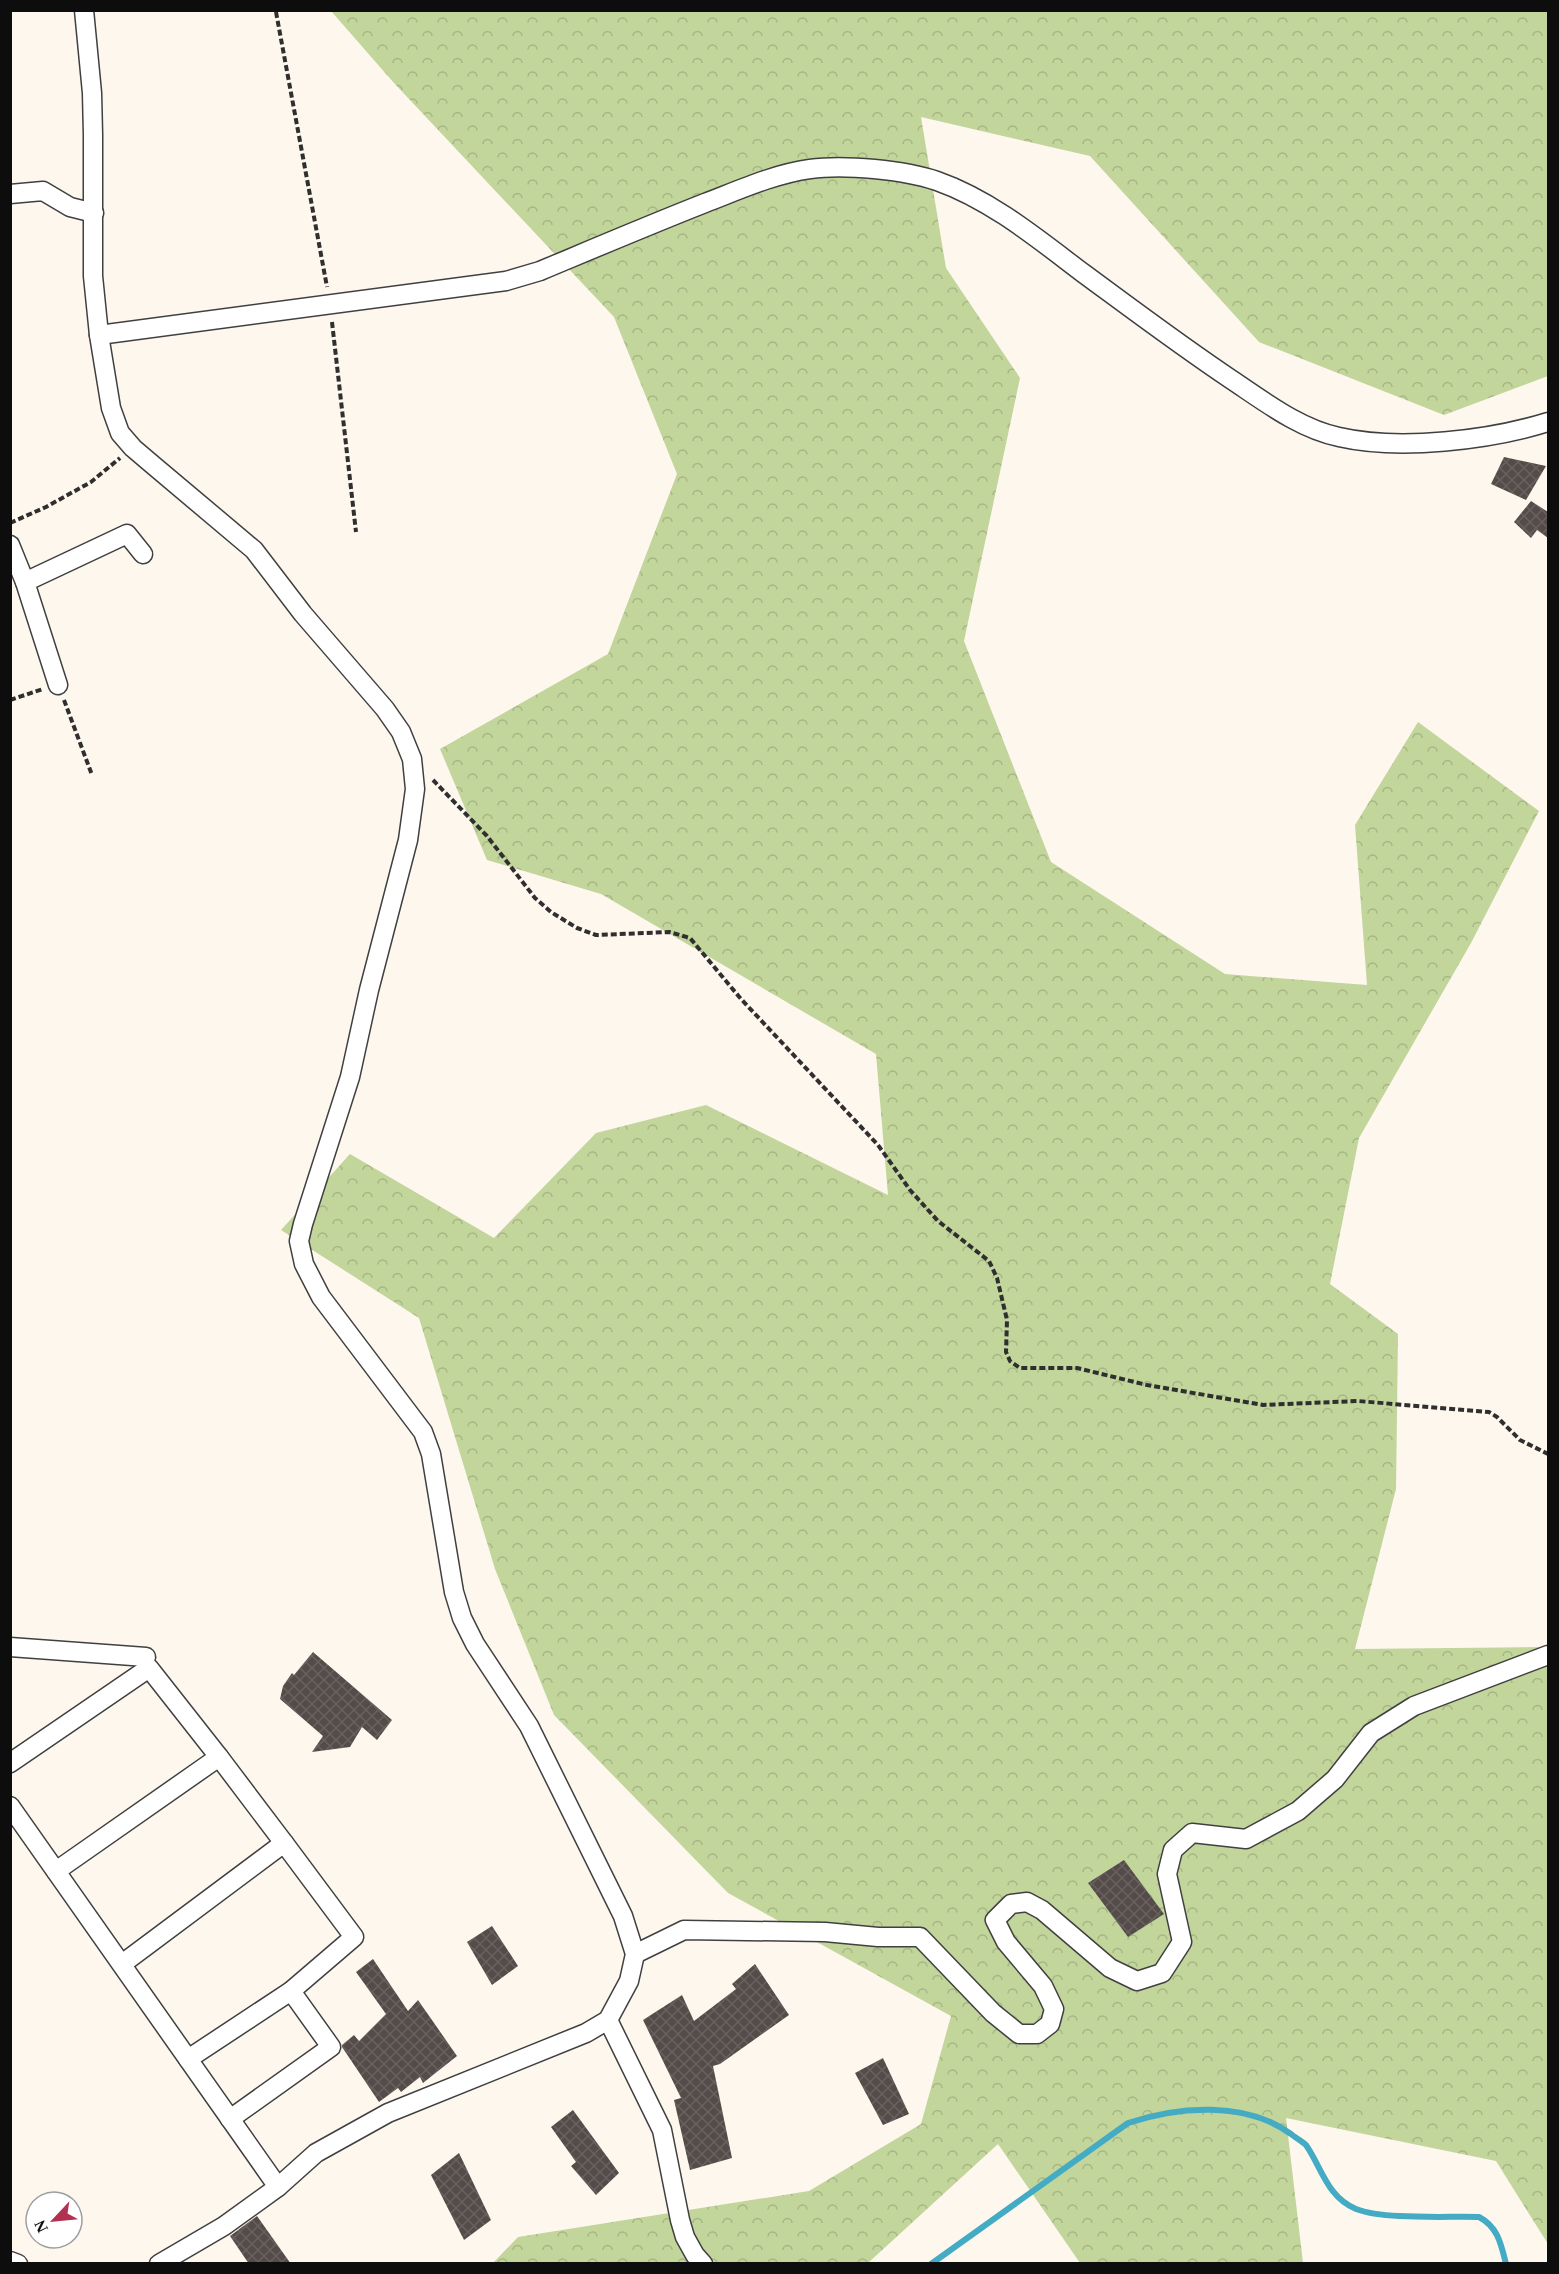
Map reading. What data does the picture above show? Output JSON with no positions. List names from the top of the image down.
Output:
{
  "north": "bottom left"
}
